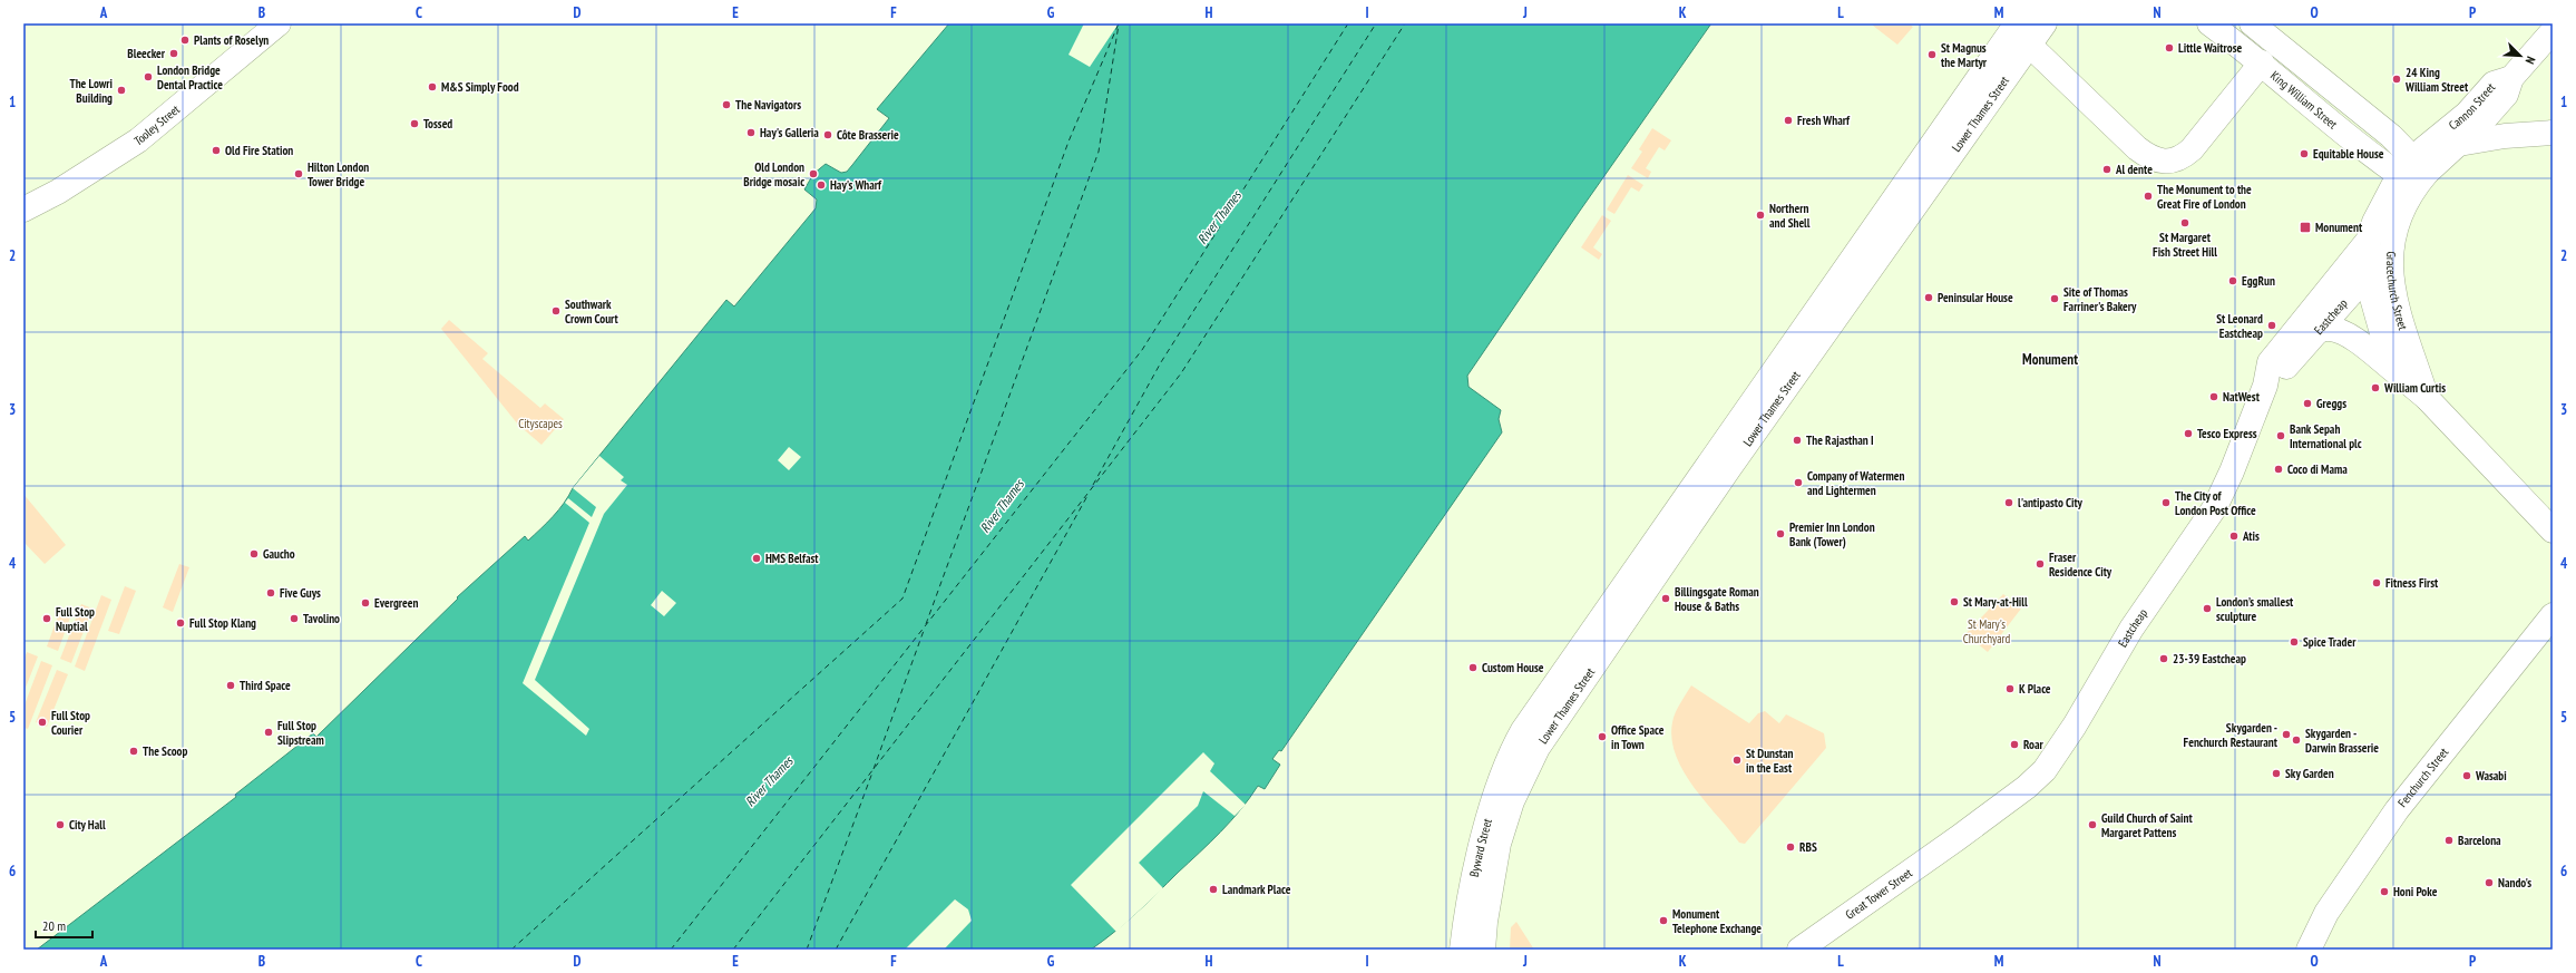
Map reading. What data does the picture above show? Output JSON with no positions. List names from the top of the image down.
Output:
{
  "streets": {
    "main road": [
      "King William Street",
      "Cannon Street",
      "Lower Thames Street",
      "Tooley Street",
      "Gracechurch Street",
      "Eastcheap",
      "Fenchurch Street",
      "Byward Street",
      "Great Tower Street"
    ]
  },
  "crossings": [
    ["King William Street", "Gracechurch Street"],
    ["Lower Thames Street", "Byward Street"],
    ["Gracechurch Street", "Eastcheap"],
    ["Eastcheap", "Great Tower Street"]
  ],
  "districts": ["Monument"],
  "water": ["River Thames"],
  "parks": ["Cityscapes", "St Mary's Churchyard"],
  "places": {
    "other": [
      "Plants of Roselyn",
      "Little Waitrose",
      "Bleecker",
      "St Magnus the Martyr",
      "London Bridge Dental Practice",
      "24 King William Street",
      "M&S Simply Food",
      "The Lowri Building",
      "The Navigators",
      "Fresh Wharf",
      "Tossed",
      "Hay's Galleria",
      "Côte Brasserie",
      "Old Fire Station",
      "Equitable House",
      "Al dente",
      "Hilton London Tower Bridge",
      "Old London Bridge mosaic",
      "Hay's Wharf",
      "The Monument to the Great Fire of London",
      "Northern and Shell",
      "St Margaret Fish Street Hill",
      "EggRun",
      "Peninsular House",
      "Site of Thomas Farriner's Bakery",
      "Southwark Crown Court",
      "St Leonard Eastcheap",
      "William Curtis",
      "NatWest",
      "Greggs",
      "Tesco Express",
      "Bank Sepah International plc",
      "The Rajasthan I",
      "Coco di Mama",
      "Company of Watermen and Lightermen",
      "l'antipasto City",
      "The City of London Post Office",
      "Premier Inn London Bank (Tower)",
      "Atis",
      "Gaucho",
      "HMS Belfast",
      "Fraser Residence City",
      "Fitness First",
      "Five Guys",
      "Billingsgate Roman House & Baths",
      "St Mary-at-Hill",
      "Evergreen",
      "London’s smallest sculpture",
      "Full Stop Nuptial",
      "Tavolino",
      "Full Stop Klang",
      "Spice Trader",
      "23-39 Eastcheap",
      "Custom House",
      "Third Space",
      "K Place",
      "Full Stop Courier",
      "Full Stop Slipstream",
      "Skygarden - Fenchurch Restaurant",
      "Office Space in Town",
      "Skygarden - Darwin Brasserie",
      "Roar",
      "The Scoop",
      "St Dunstan in the East",
      "Sky Garden",
      "Wasabi",
      "City Hall",
      "Guild Church of Saint Margaret Pattens",
      "Barcelona",
      "RBS",
      "Nando's",
      "Landmark Place",
      "Honi Poke",
      "Monument Telephone Exchange"
    ],
    "transit": ["Monument"]
  },
  "scale_bar": "20 m",
  "north": "bottom right",
  "grid": {
    "columns": [
      "A",
      "B",
      "C",
      "D",
      "E",
      "F",
      "G",
      "H",
      "I",
      "J",
      "K",
      "L",
      "M",
      "N",
      "O",
      "P"
    ],
    "rows": [
      "1",
      "2",
      "3",
      "4",
      "5",
      "6"
    ]
  }
}
